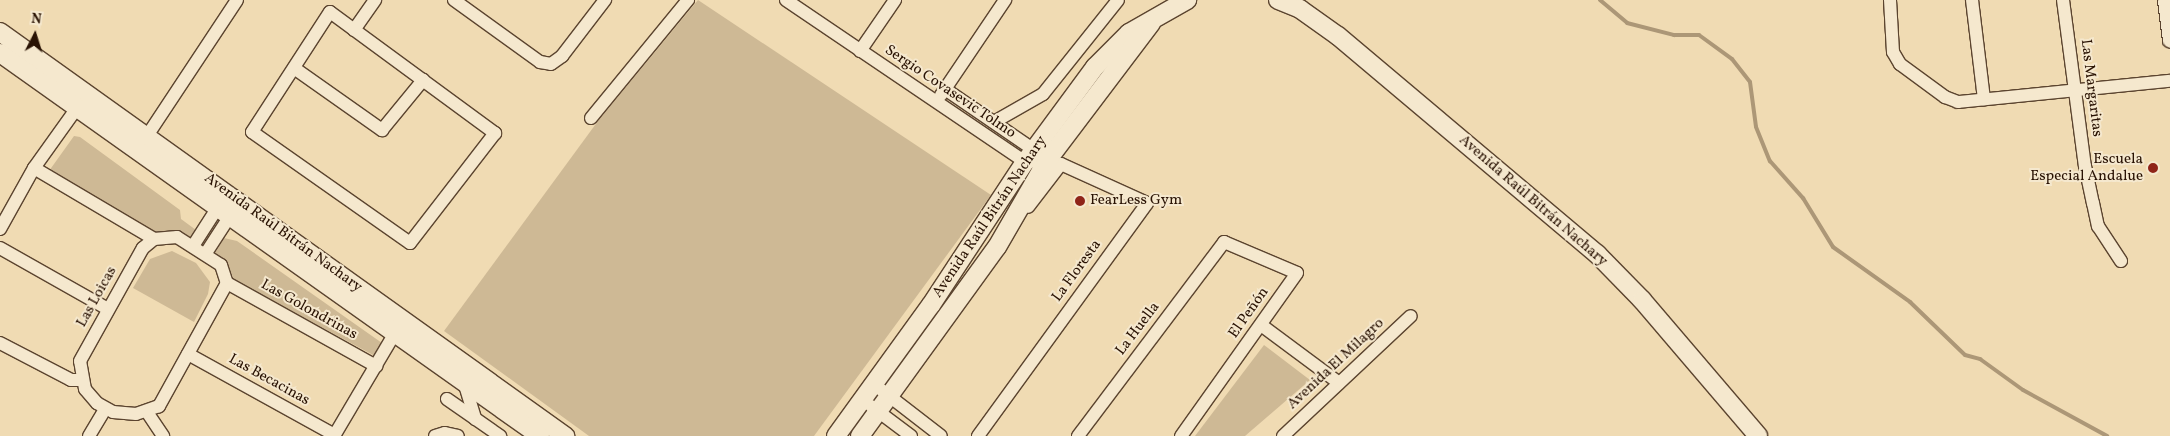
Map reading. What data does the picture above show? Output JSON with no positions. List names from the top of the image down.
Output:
{
  "streets": {
    "main road": ["Avenida Raúl Bitrán Nachary"],
    "street": [
      "Las Margaritas",
      "Sergio Covasevic Tolmo",
      "La Floresta",
      "Las Loicas",
      "Las Golondrinas",
      "El Peñón",
      "La Huella",
      "Avenida El Milagro",
      "Las Becacinas"
    ]
  },
  "crossings": [
    ["Sergio Covasevic Tolmo", "Avenida Raúl Bitrán Nachary"],
    ["Sergio Covasevic Tolmo", "La Floresta"],
    ["Avenida Raúl Bitrán Nachary", "La Floresta"],
    ["El Peñón", "La Huella"]
  ],
  "places": ["Escuela Especial Andalue", "FearLess Gym"],
  "north": "top"
}
